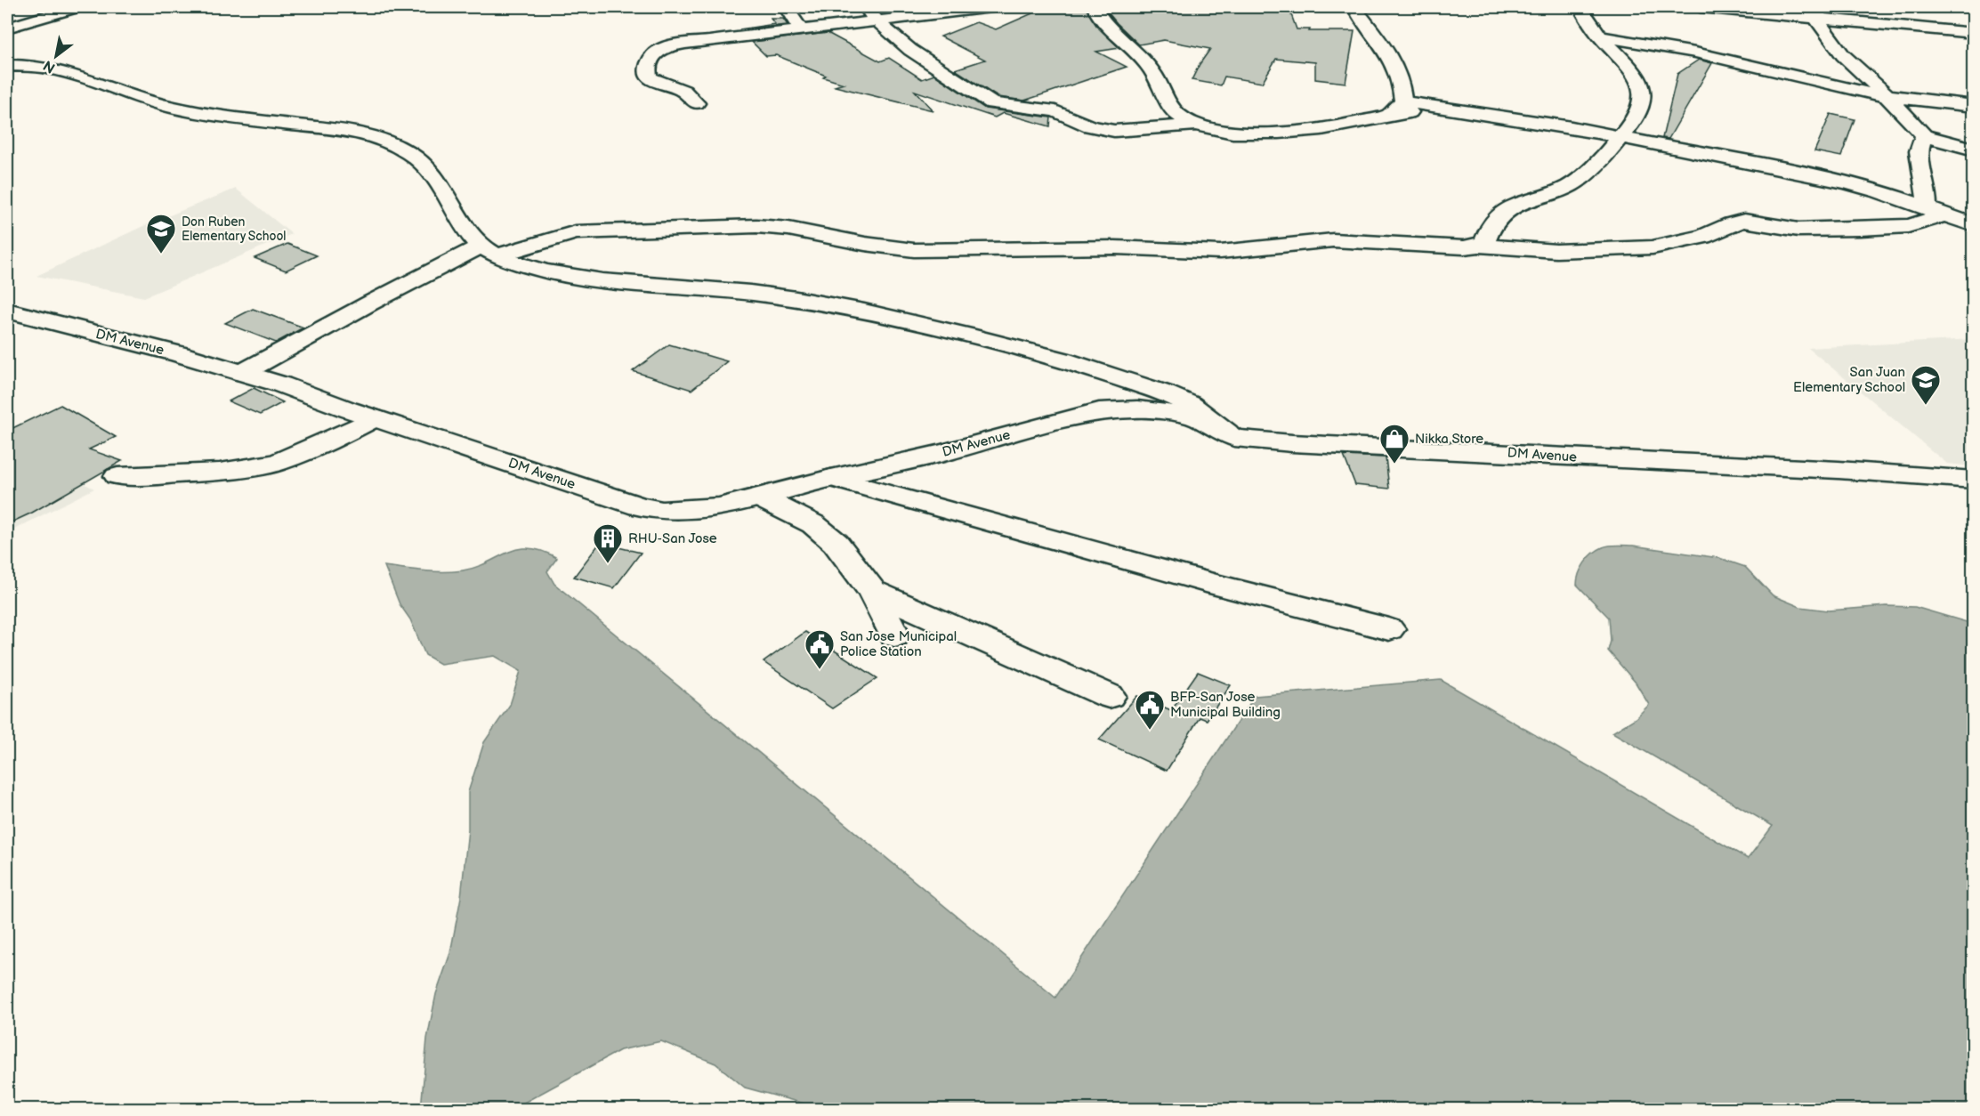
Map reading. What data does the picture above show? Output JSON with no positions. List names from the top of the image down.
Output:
{
  "streets": {
    "street": ["DM Avenue"]
  },
  "places": {
    "school or university": ["Don Ruben Elementary School", "San Juan Elementary School"],
    "shop": ["Nikka Store"],
    "building": ["RHU-San Jose"],
    "public building": ["San Jose Municipal Police Station", "BFP-San Jose Municipal Building"]
  },
  "north": "bottom left"
}
